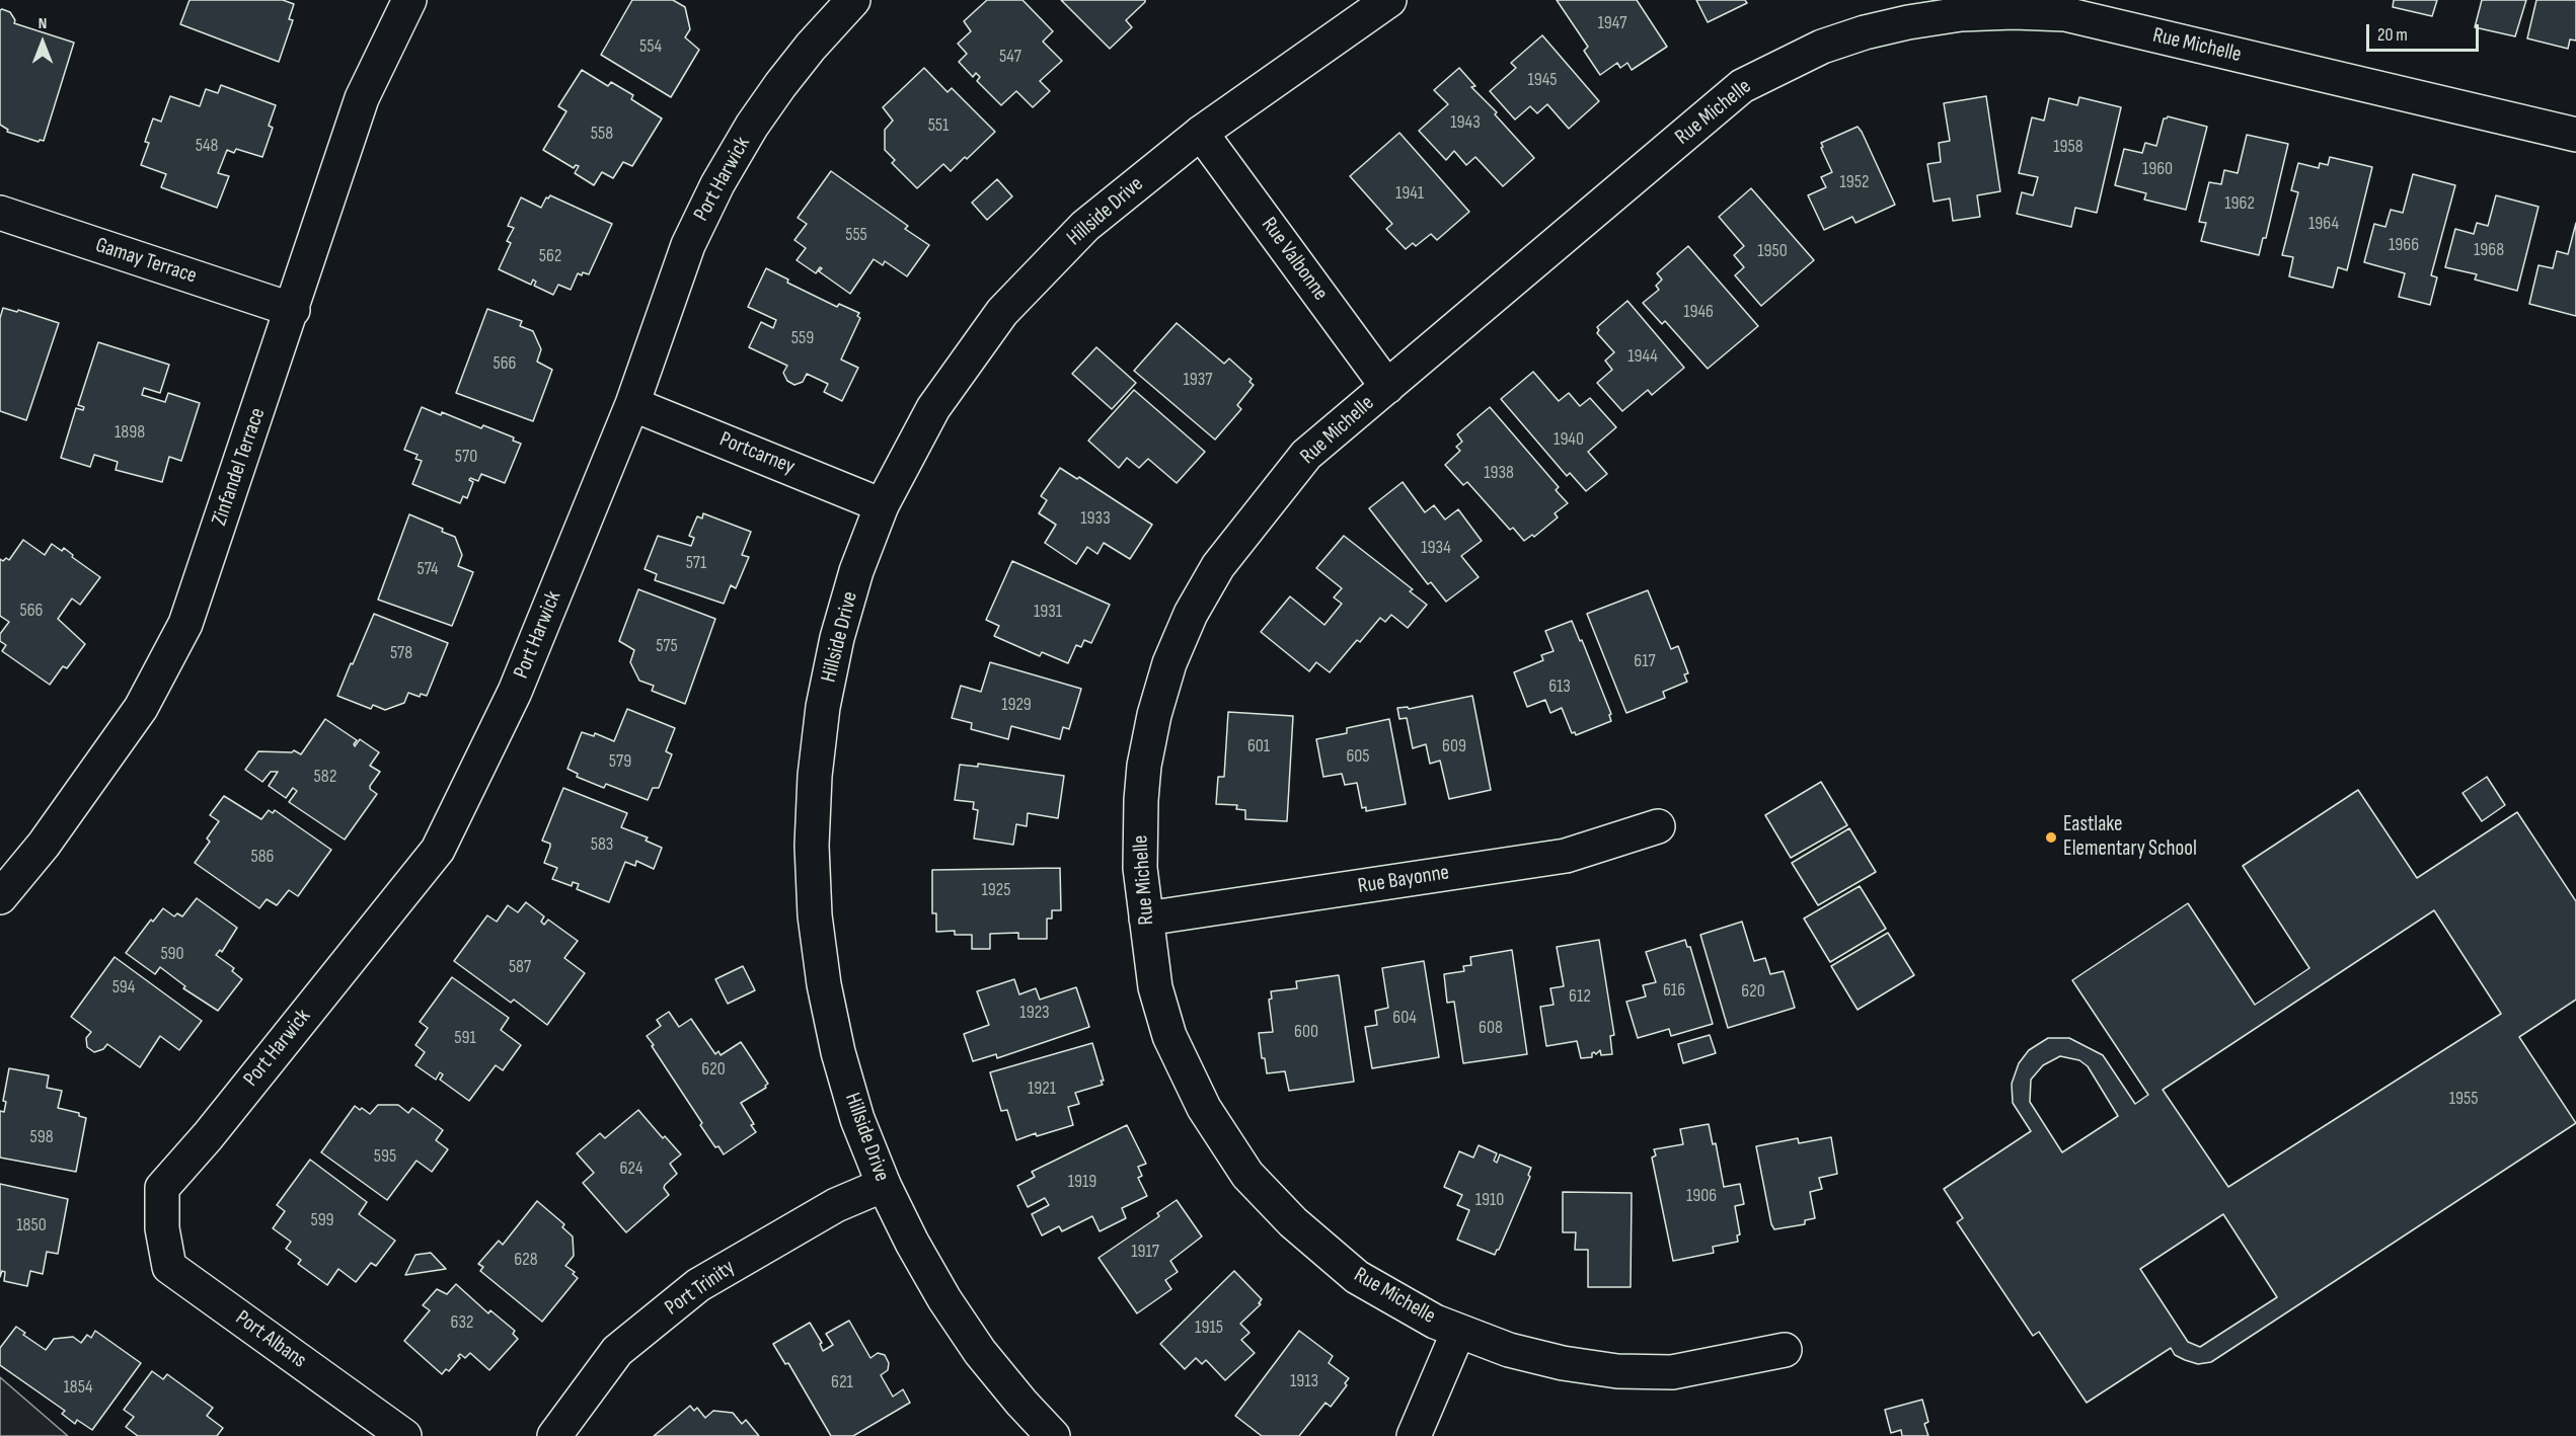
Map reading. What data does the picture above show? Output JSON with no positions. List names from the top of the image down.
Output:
{
  "streets": {
    "street": [
      "Rue Michelle",
      "Port Harwick",
      "Hillside Drive",
      "Rue Valbonne",
      "Gamay Terrace",
      "Portcarney",
      "Zinfandel Terrace",
      "Rue Bayonne",
      "Port Trinity",
      "Port Albans"
    ]
  },
  "crossings": [
    ["Rue Michelle", "Rue Valbonne"],
    ["Rue Michelle", "Rue Bayonne"],
    ["Port Harwick", "Portcarney"],
    ["Port Harwick", "Port Albans"],
    ["Hillside Drive", "Rue Valbonne"],
    ["Hillside Drive", "Portcarney"],
    ["Hillside Drive", "Port Trinity"],
    ["Gamay Terrace", "Zinfandel Terrace"]
  ],
  "places": ["Eastlake Elementary School"],
  "house_numbers": [
    "1947",
    "554",
    "547",
    "1945",
    "1943",
    "551",
    "558",
    "548",
    "1958",
    "1960",
    "1952",
    "1941",
    "1962",
    "1964",
    "555",
    "1966",
    "1968",
    "1950",
    "562",
    "1946",
    "559",
    "1944",
    "566",
    "1937",
    "1898",
    "1940",
    "570",
    "1938",
    "1933",
    "1934",
    "571",
    "574",
    "566",
    "1931",
    "575",
    "578",
    "617",
    "613",
    "1929",
    "601",
    "609",
    "605",
    "579",
    "582",
    "583",
    "586",
    "1925",
    "590",
    "587",
    "594",
    "616",
    "620",
    "612",
    "1923",
    "604",
    "608",
    "600",
    "591",
    "620",
    "1921",
    "1955",
    "598",
    "595",
    "624",
    "1919",
    "1906",
    "1910",
    "599",
    "1850",
    "1917",
    "628",
    "632",
    "1915",
    "1913",
    "621",
    "1854"
  ],
  "scale_bar": "20 m",
  "north": "top"
}
